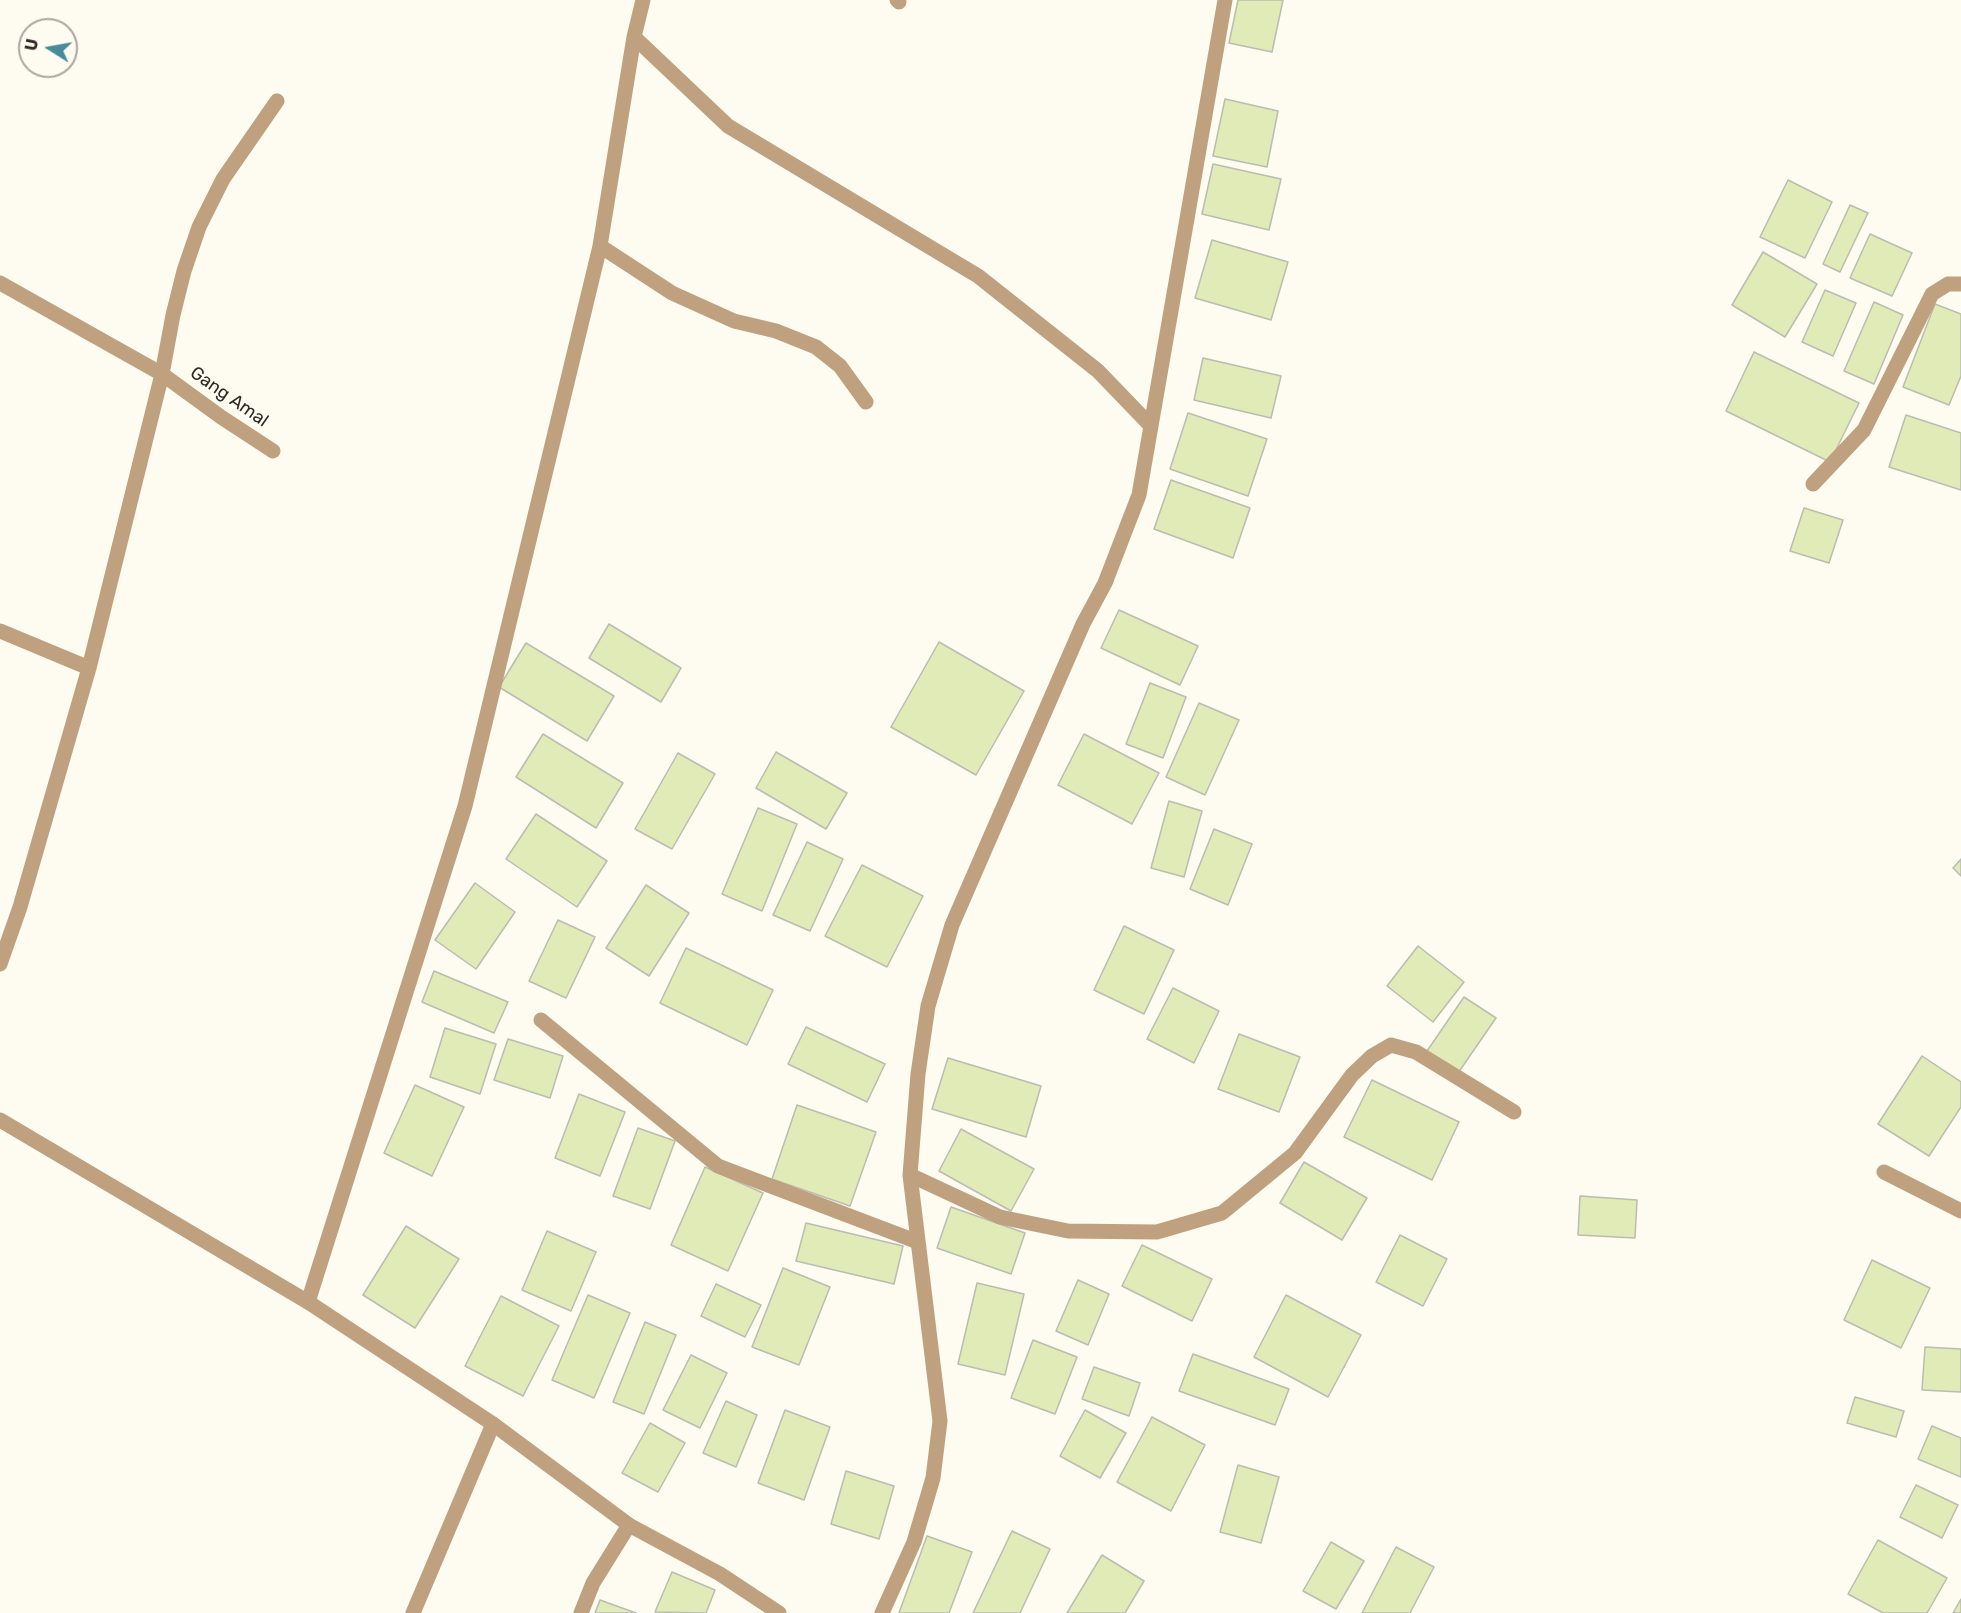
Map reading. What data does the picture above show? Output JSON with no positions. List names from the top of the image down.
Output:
{
  "streets": {
    "street": ["Gang Amal"]
  },
  "north": "left"
}
